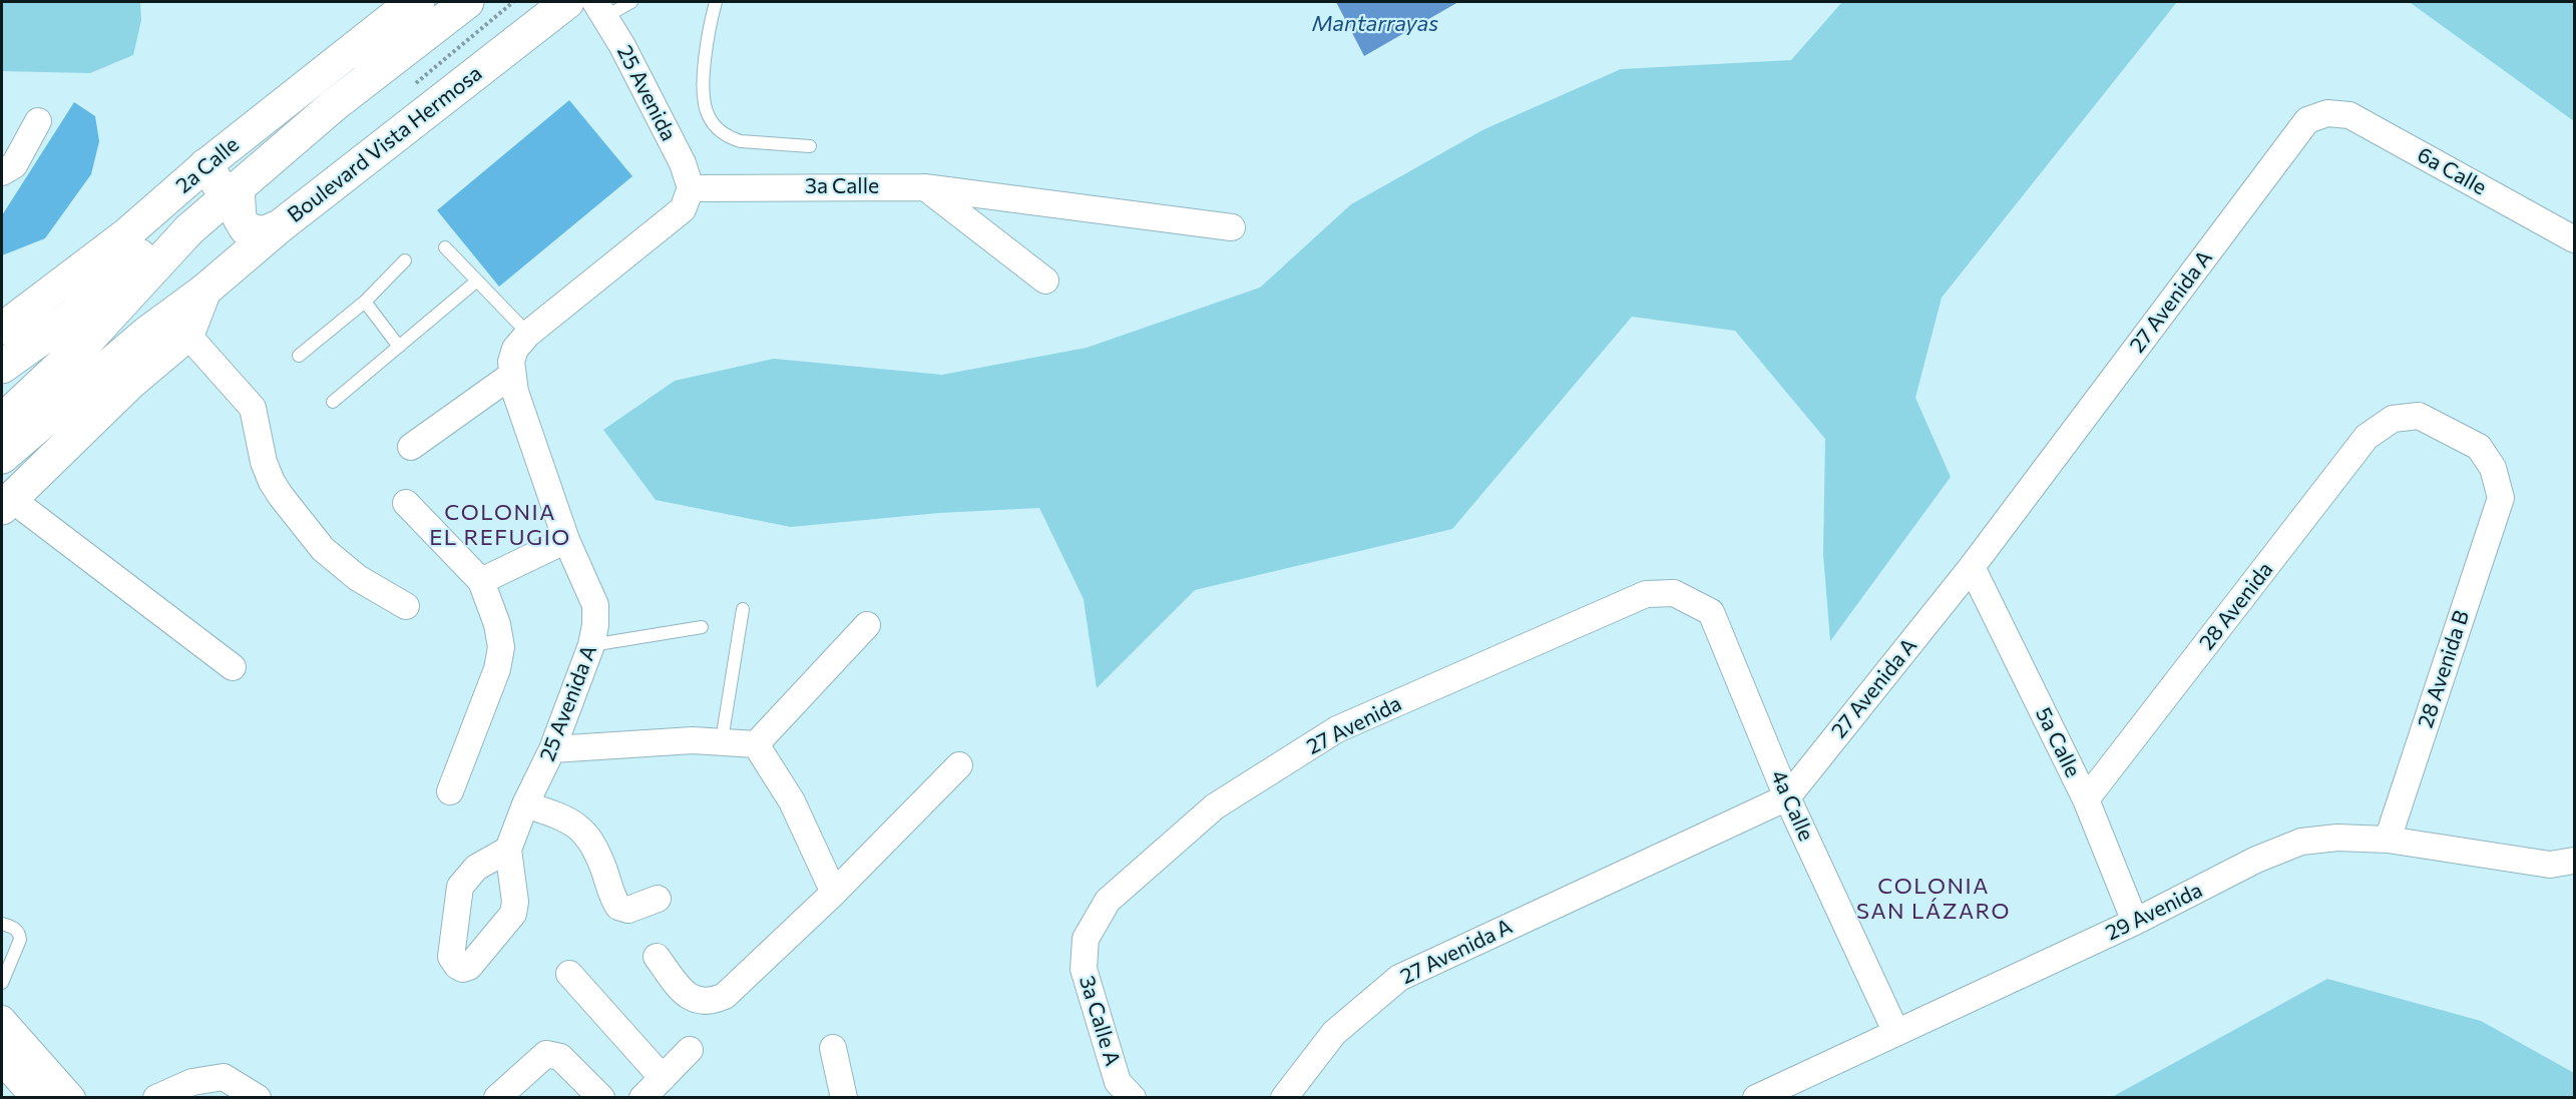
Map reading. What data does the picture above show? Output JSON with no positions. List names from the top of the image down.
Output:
{
  "streets": {
    "main road": ["Boulevard Vista Hermosa"],
    "street": [
      "25 Avenida",
      "2a Calle",
      "6a Calle",
      "3a Calle",
      "27 Avenida A",
      "28 Avenida",
      "28 Avenida B",
      "25 Avenida A",
      "27 Avenida",
      "5a Calle",
      "4a Calle",
      "29 Avenida",
      "3a Calle A"
    ]
  },
  "crossings": [
    ["25 Avenida", "3a Calle"],
    ["6a Calle", "27 Avenida A"],
    ["27 Avenida A", "5a Calle"],
    ["27 Avenida A", "4a Calle"],
    ["28 Avenida", "28 Avenida B"],
    ["28 Avenida", "5a Calle"],
    ["28 Avenida B", "29 Avenida"],
    ["27 Avenida", "4a Calle"],
    ["27 Avenida", "3a Calle A"],
    ["5a Calle", "29 Avenida"],
    ["4a Calle", "29 Avenida"]
  ],
  "districts": ["COLONIA EL REFUGIO", "COLONIA SAN LÁZARO"],
  "water": ["Mantarrayas"]
}
